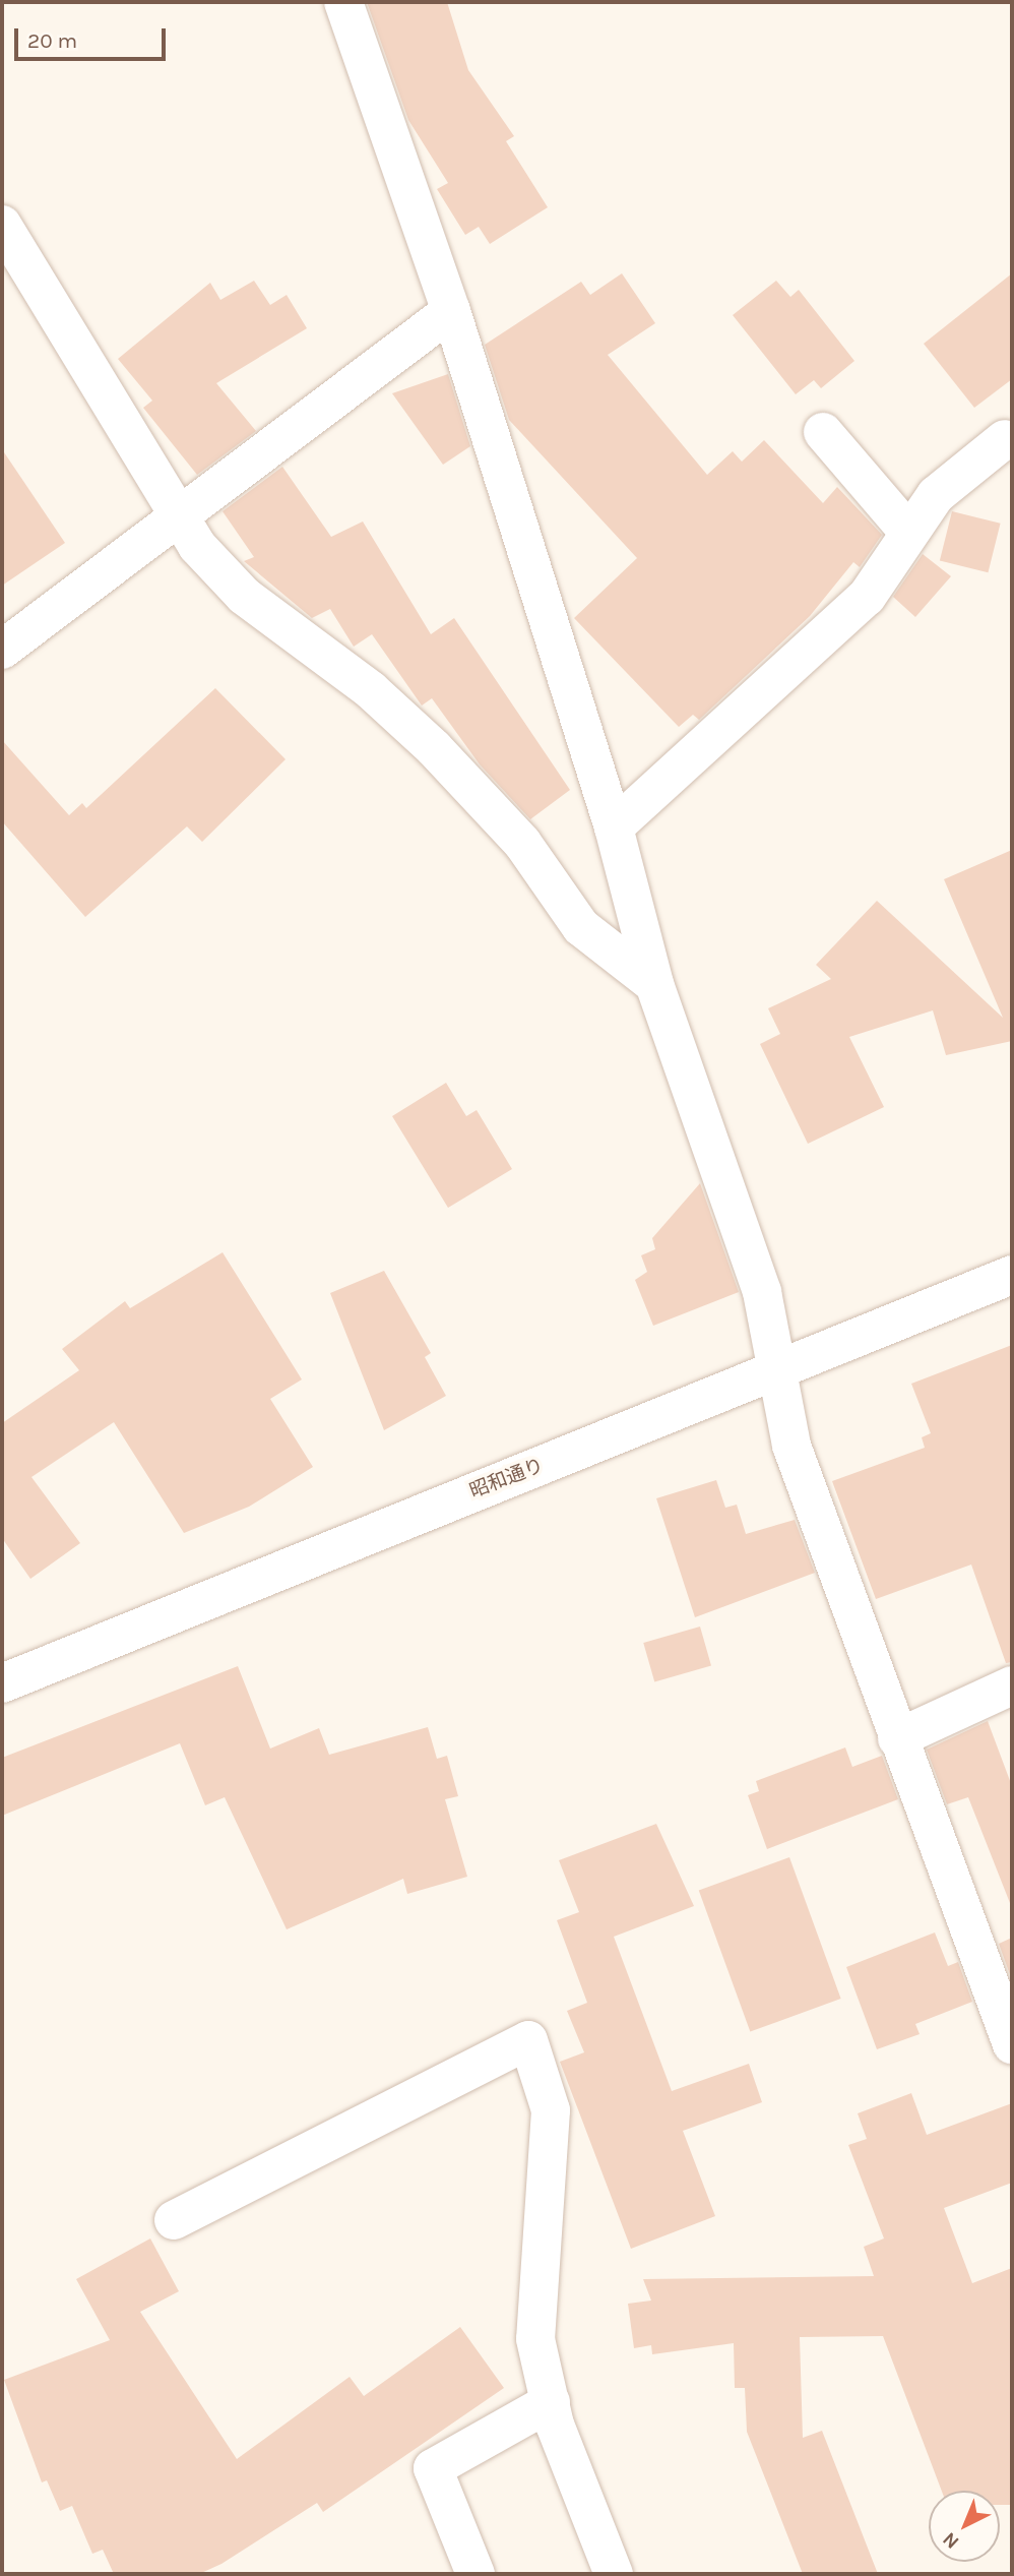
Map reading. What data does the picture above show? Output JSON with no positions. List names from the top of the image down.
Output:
{
  "streets": {
    "street": ["昭和通り"]
  },
  "scale_bar": "20 m",
  "north": "bottom left"
}
